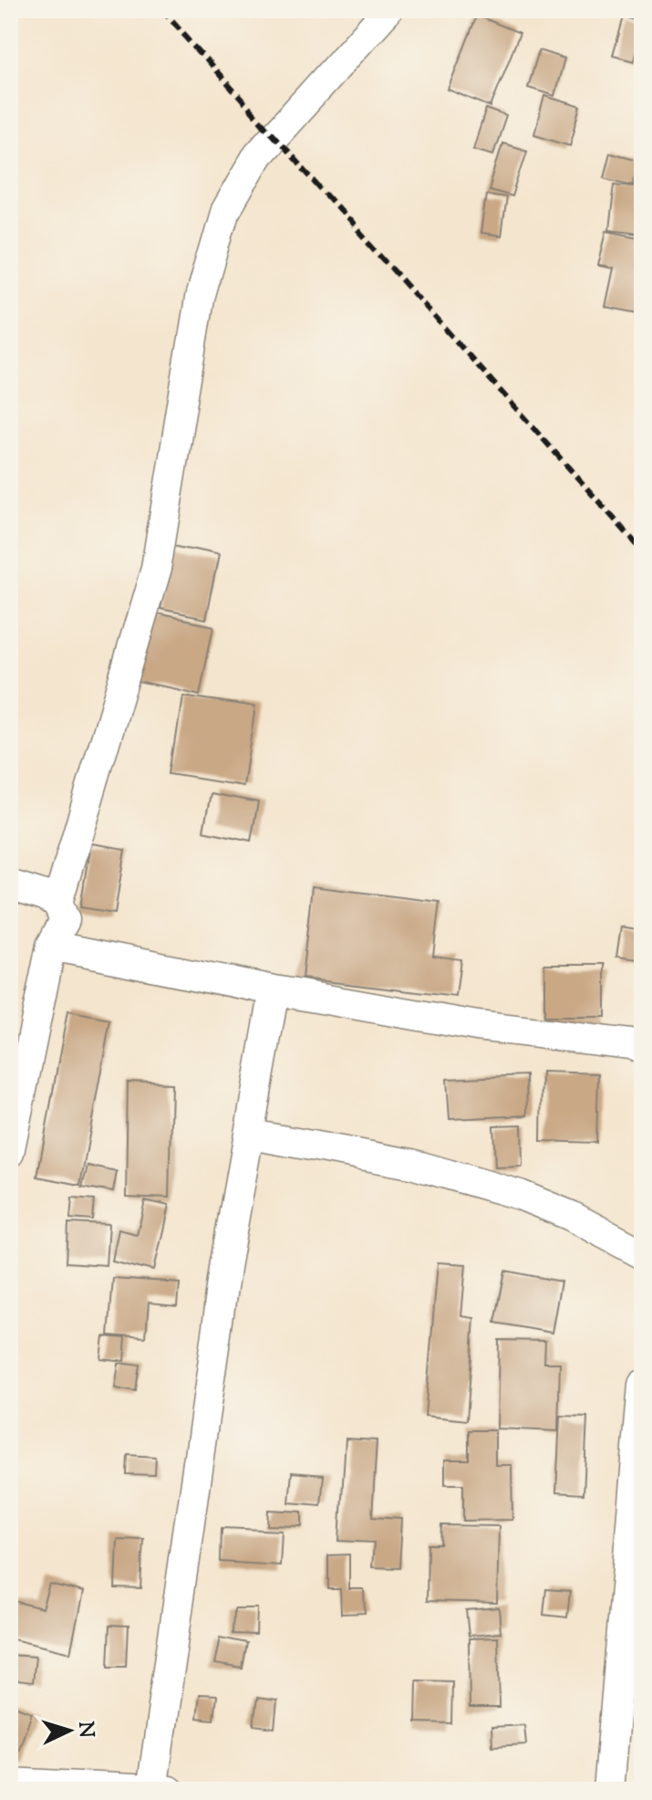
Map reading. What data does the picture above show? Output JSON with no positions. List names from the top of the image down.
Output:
{
  "north": "right"
}
